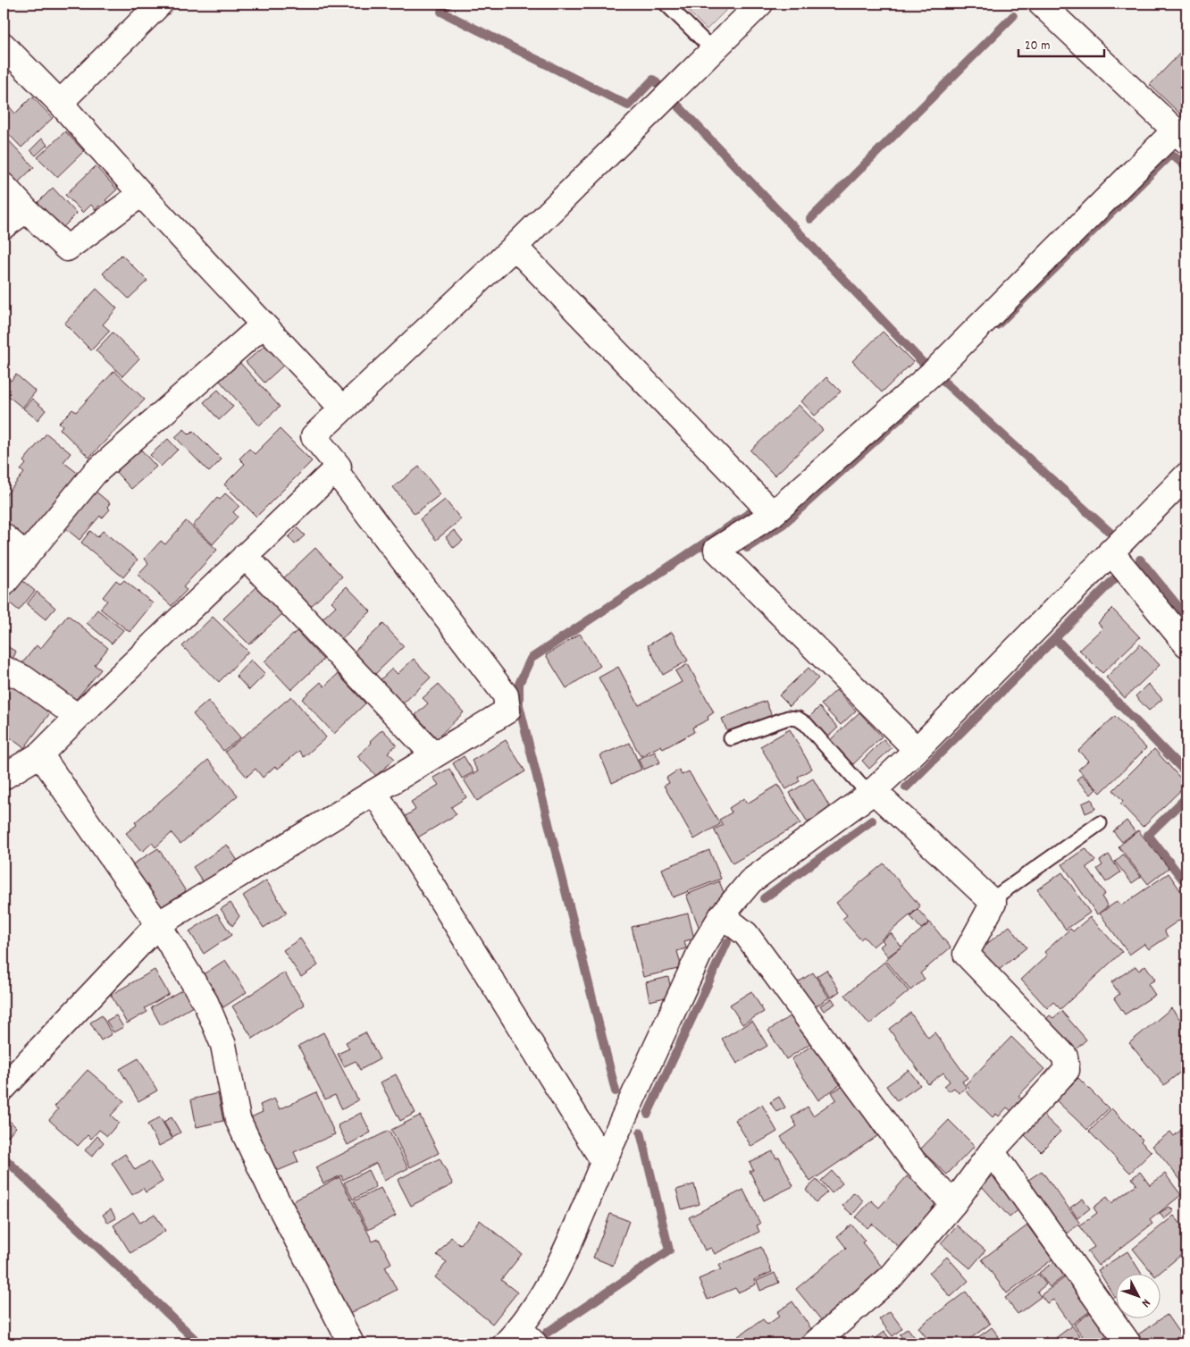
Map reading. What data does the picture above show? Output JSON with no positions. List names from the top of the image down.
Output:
{
  "scale_bar": "20 m",
  "north": "bottom right"
}
